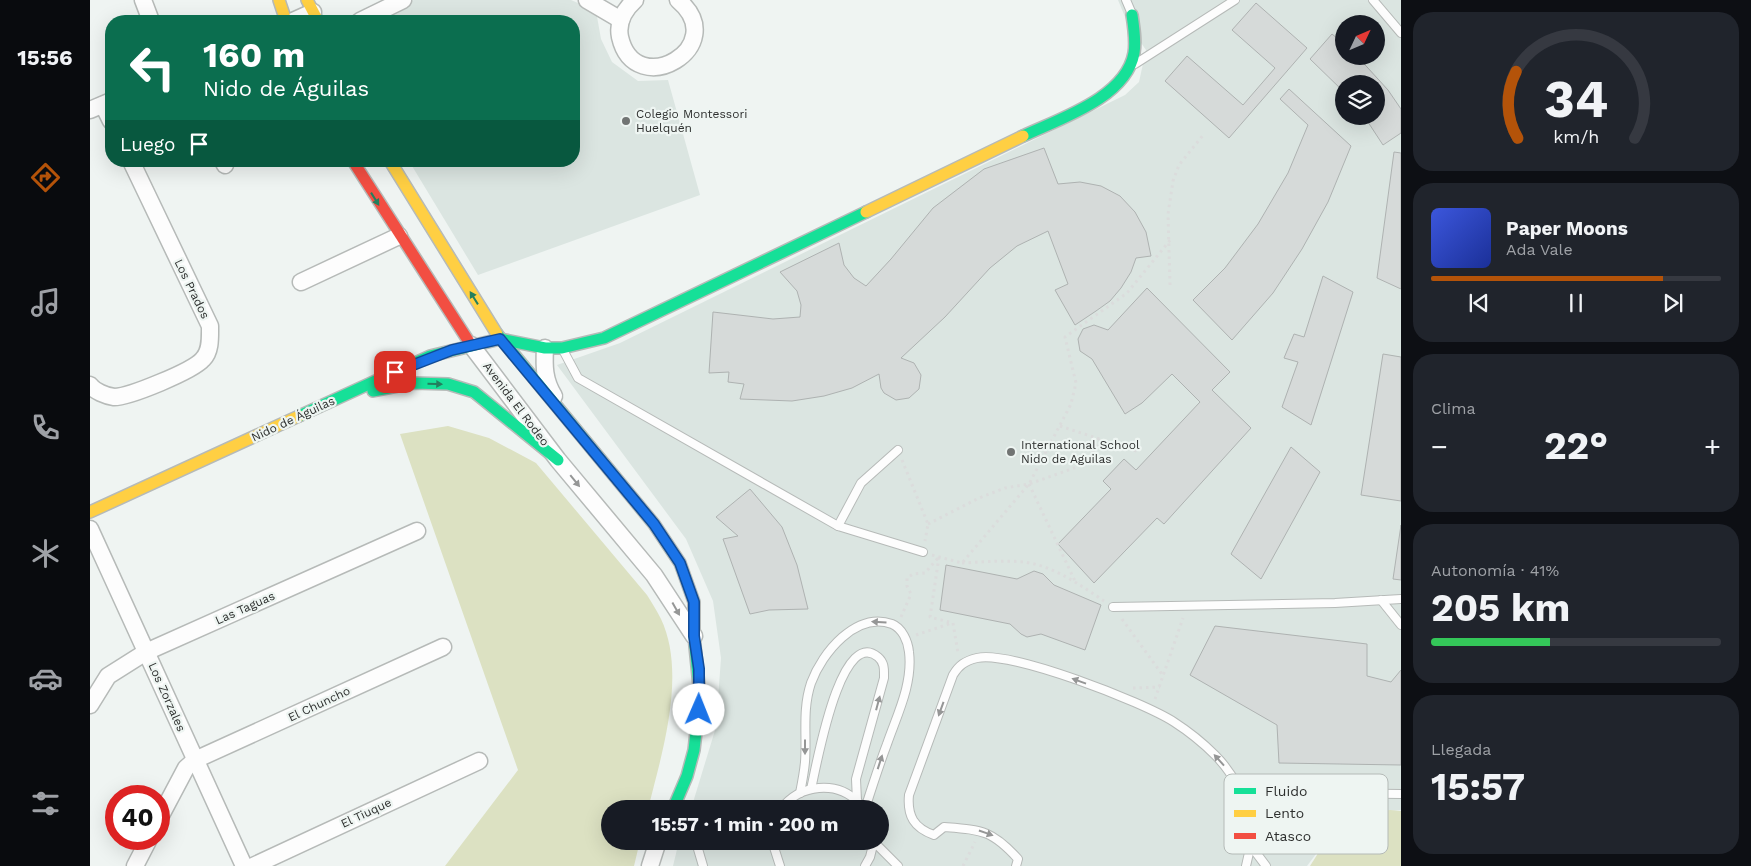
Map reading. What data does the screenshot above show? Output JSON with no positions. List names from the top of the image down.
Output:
{
  "streets": {
    "street": [
      "Los Prados",
      "Avenida El Rodeo",
      "Nido de Águilas",
      "Las Taguas",
      "Los Zorzales",
      "El Chuncho",
      "El Tiuque"
    ]
  },
  "crossings": [
    ["Avenida El Rodeo", "Nido de Águilas"],
    ["Las Taguas", "Los Zorzales"],
    ["Los Zorzales", "El Chuncho"]
  ],
  "places": ["Colegio Montessori Huelquén", "International School Nido de Aguilas"],
  "legend": ["Fluido", "Lento", "Atasco"],
  "north": "top right",
  "page": {
    "tabs": "15:56",
    "turn": ["160 m", "Nido de Águilas"],
    "then": "Luego",
    "song": ["Paper Moons", "Ada Vale"],
    "tile": [
      "Clima",
      ["Autonomía · 41%", "205 km"],
      ["Llegada", "15:57"]
    ],
    "heat": ["−", "22°", "+"],
    "limit": "40",
    "trip": "15:57 · 1 min · 200 m",
    "gauge": ["34", "km/h"]
  }
}
